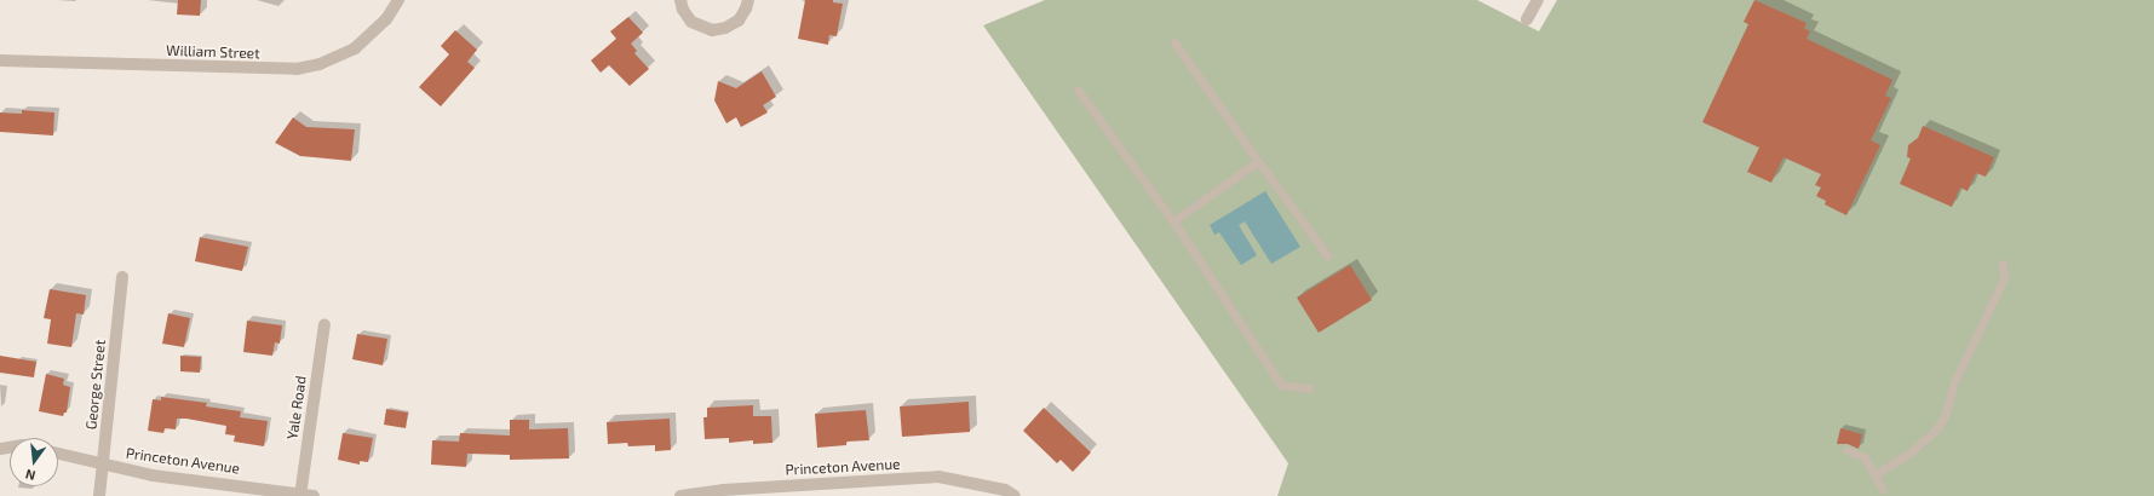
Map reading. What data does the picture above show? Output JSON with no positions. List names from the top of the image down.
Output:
{
  "streets": {
    "street": [
      "William Street",
      "George Street",
      "Yale Road",
      "Princeton Avenue"
    ]
  },
  "crossings": [
    ["George Street", "Princeton Avenue"],
    ["Yale Road", "Princeton Avenue"]
  ],
  "north": "bottom"
}
